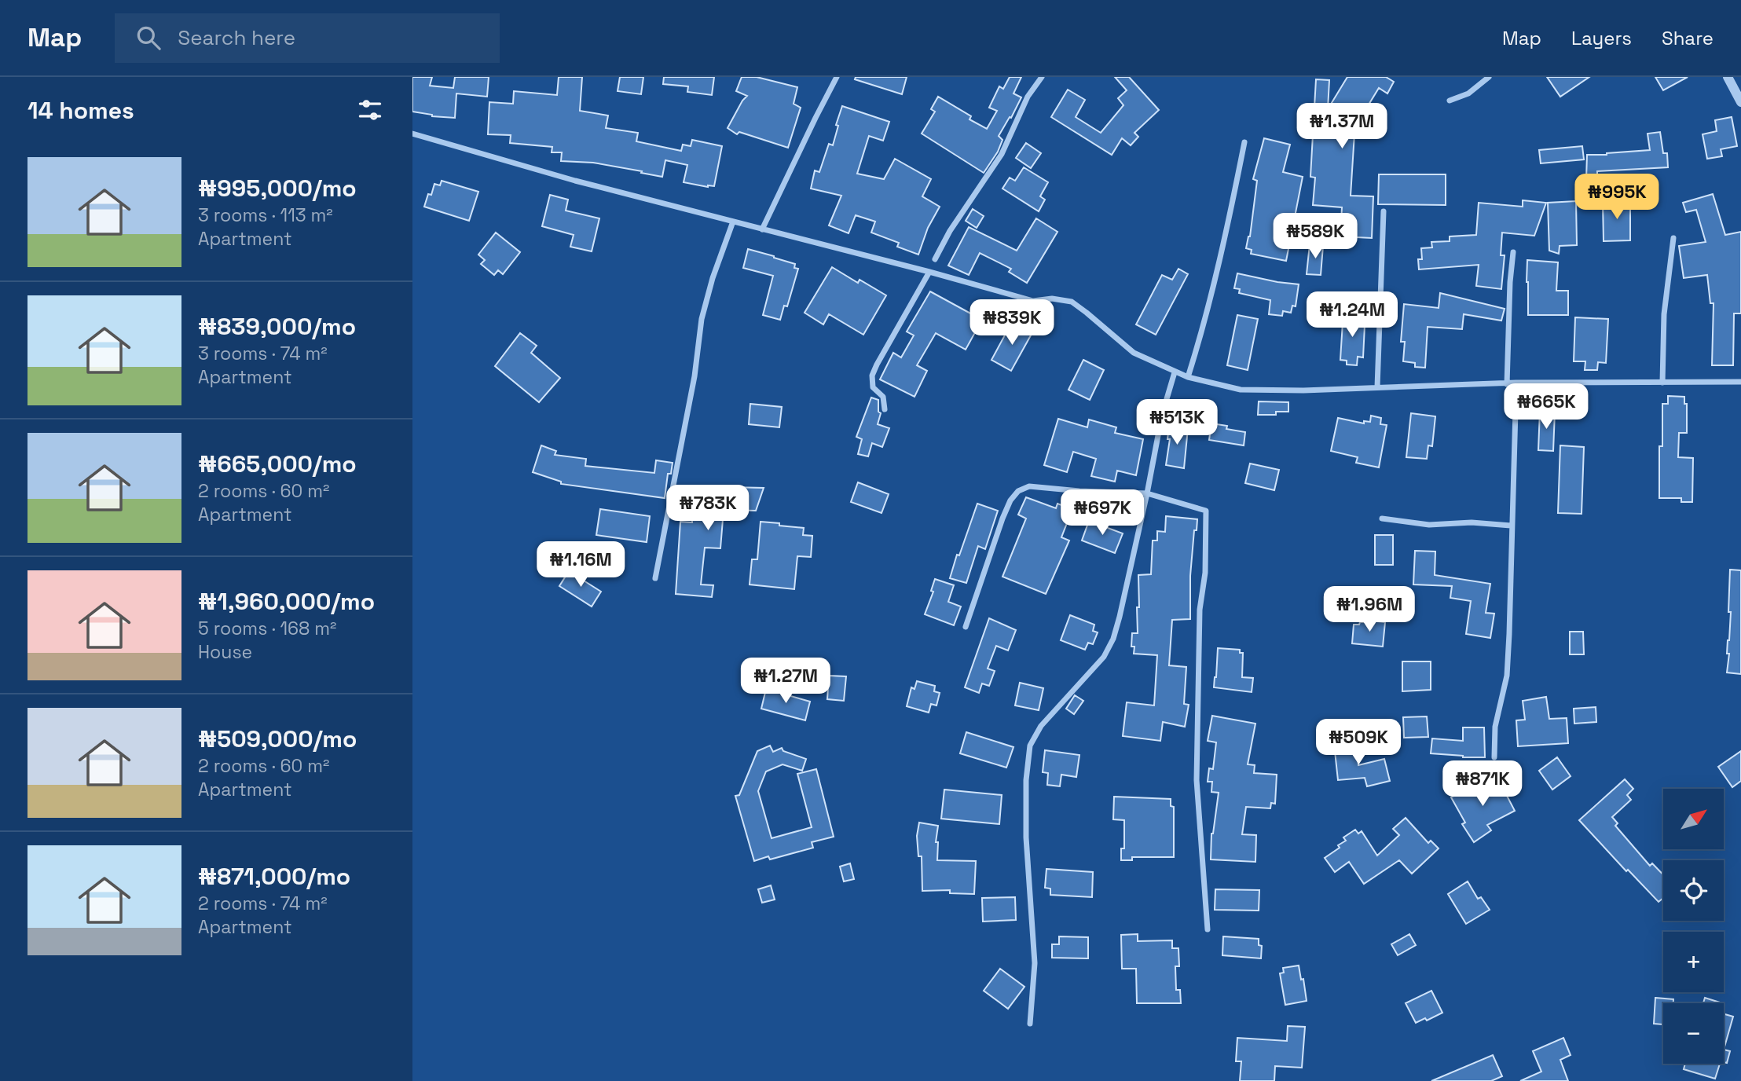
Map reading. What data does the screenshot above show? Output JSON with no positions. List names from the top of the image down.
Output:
{
  "north": "top right",
  "page": {
    "header": "Map",
    "search": "Search here",
    "nav": ["Map", "Layers", "Share"],
    "heading": "14 homes",
    "price": [
      "₦1.37M",
      "₦995K",
      "₦589K",
      "₦1.24M",
      "₦839K",
      "₦665K",
      "₦513K",
      "₦783K",
      "₦697K",
      "₦1.16M",
      "₦1.96M",
      "₦1.27M",
      "₦509K",
      "₦871K"
    ],
    "list": [
      {
        "name": "₦995,000/mo",
        "note": "3 rooms · 113 m² · Apartment"
      },
      {
        "name": "₦839,000/mo",
        "note": "3 rooms · 74 m² · Apartment"
      },
      {
        "name": "₦665,000/mo",
        "note": "2 rooms · 60 m² · Apartment"
      },
      {
        "name": "₦1,960,000/mo",
        "note": "5 rooms · 168 m² · House"
      },
      {
        "name": "₦509,000/mo",
        "note": "2 rooms · 60 m² · Apartment"
      },
      {
        "name": "₦871,000/mo",
        "note": "2 rooms · 74 m² · Apartment"
      }
    ],
    "map_buttons": ["+", "−"]
  }
}
